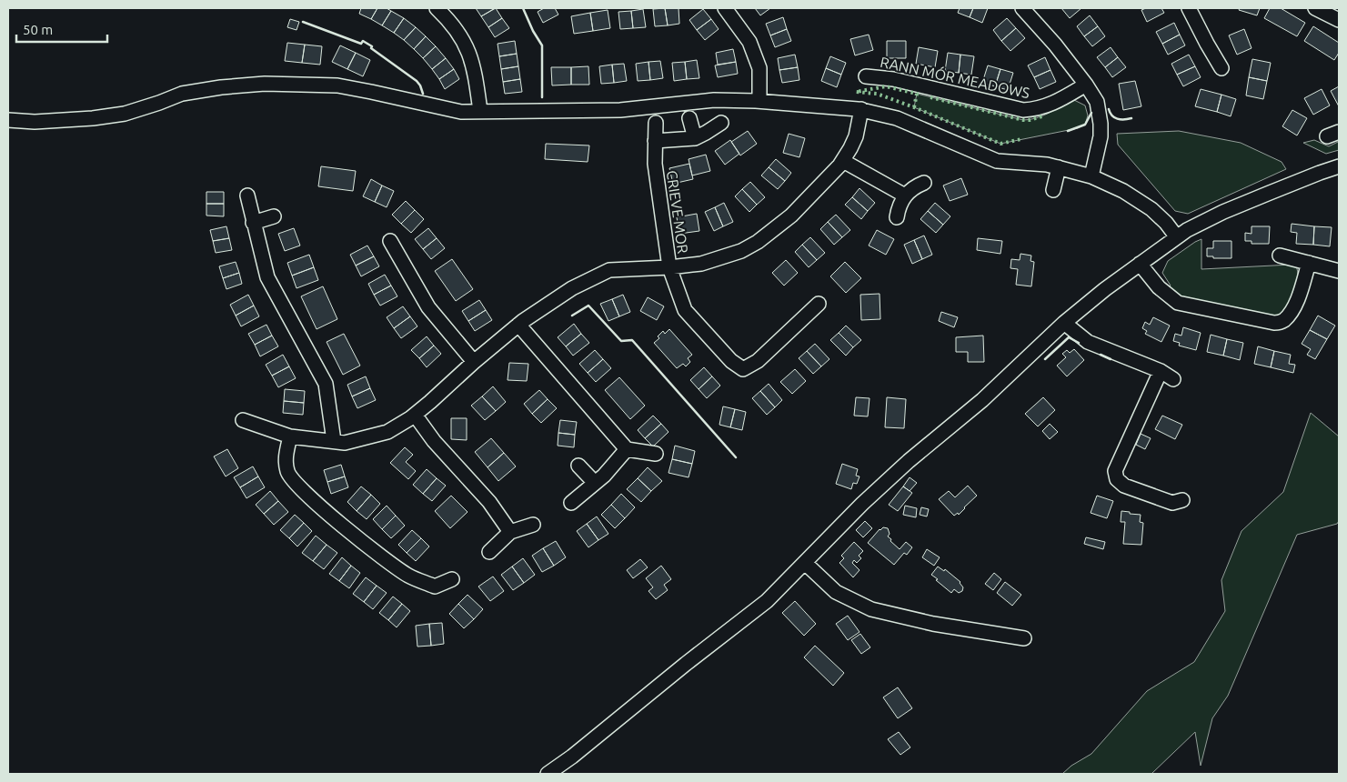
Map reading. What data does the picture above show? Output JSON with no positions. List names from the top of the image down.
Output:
{
  "streets": {
    "street": ["RANN MÓR MEADOWS", "CRIEVE MOR"]
  },
  "scale_bar": "50 m"
}
